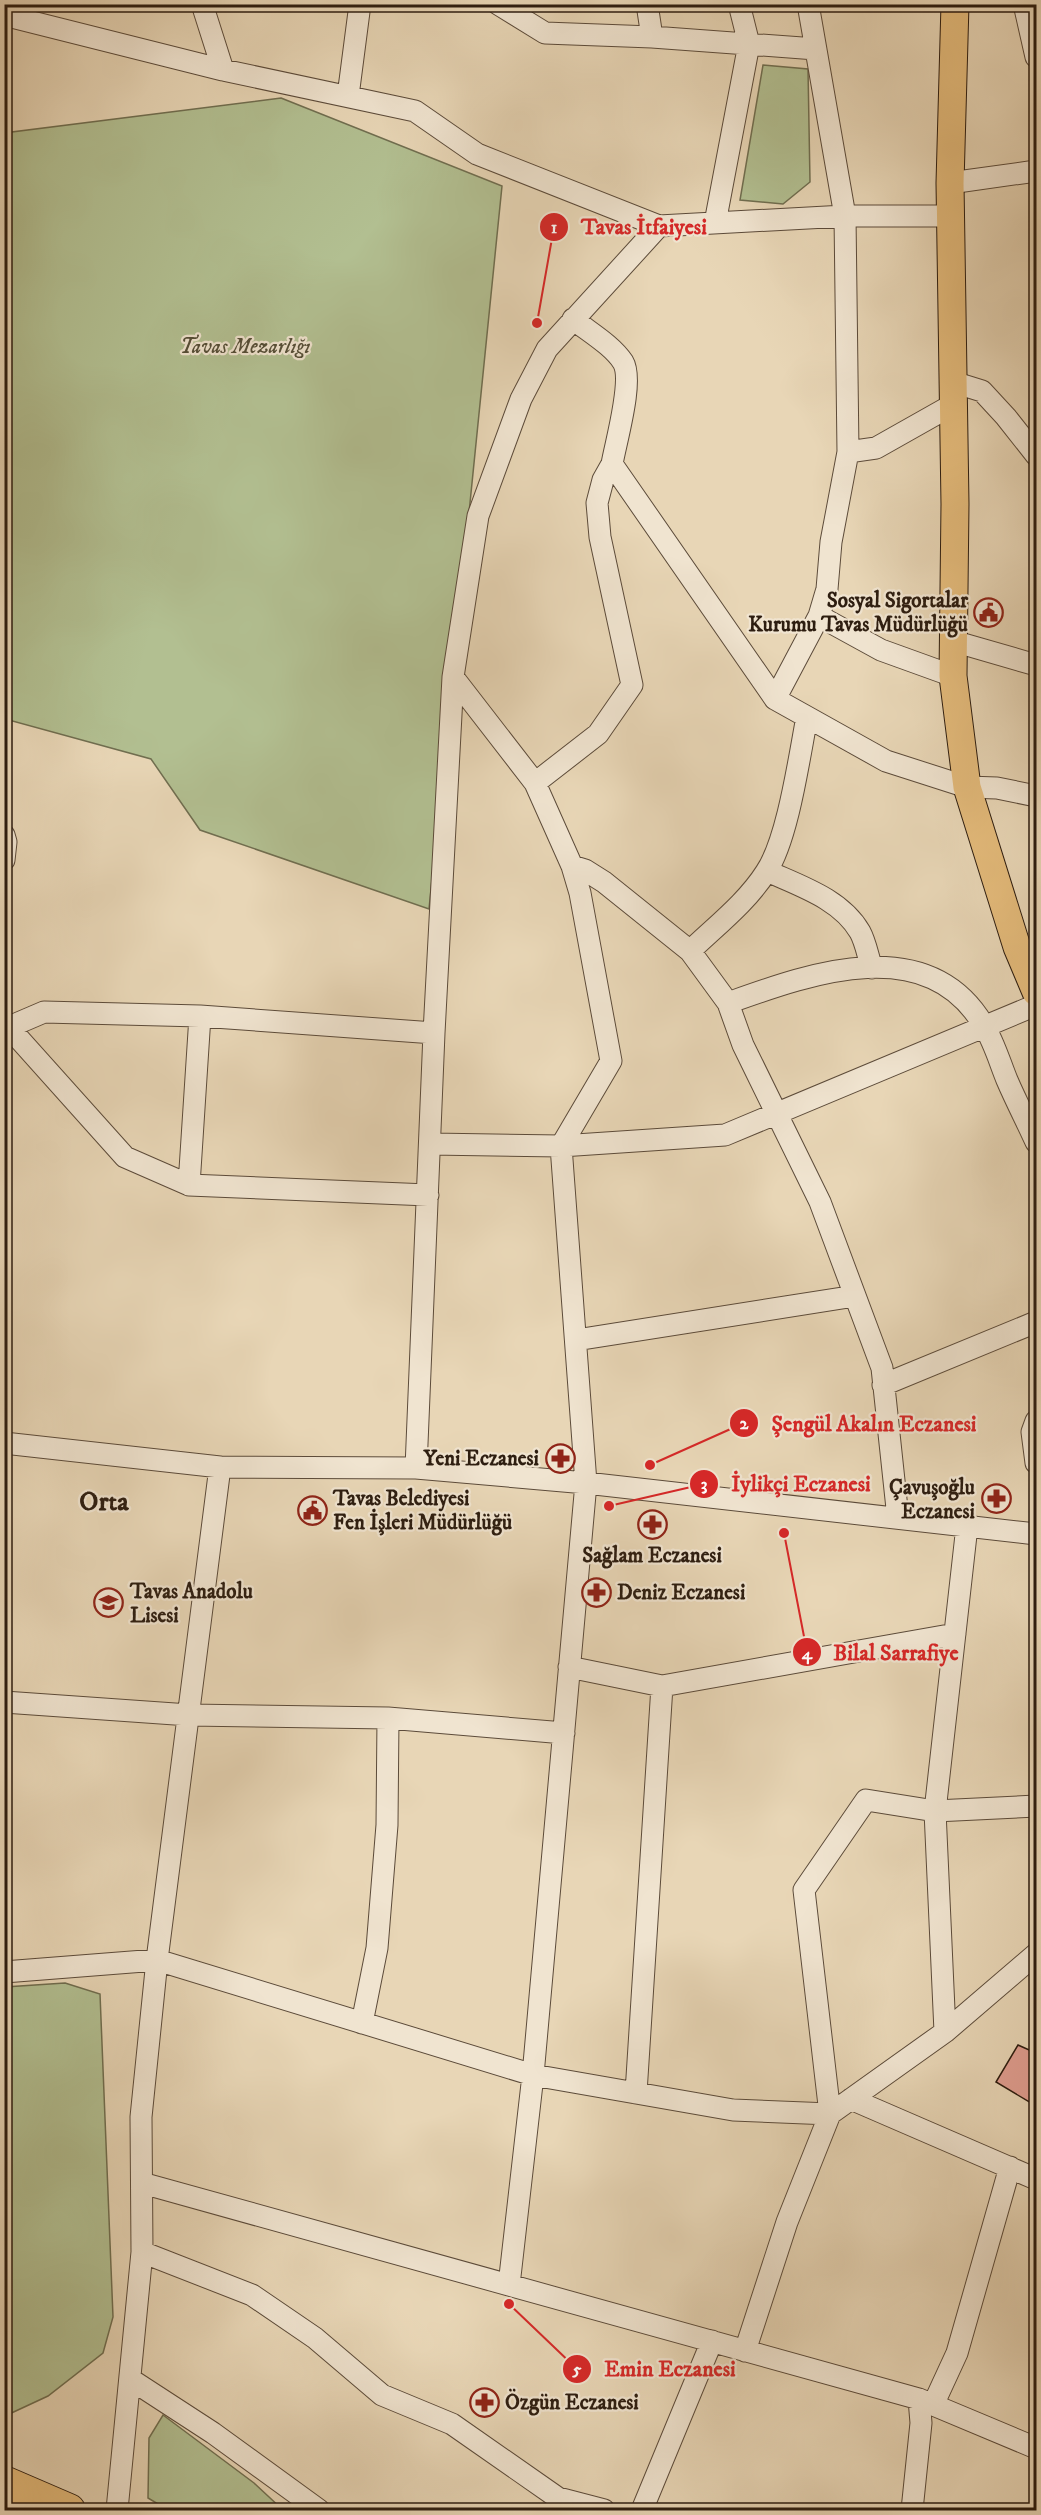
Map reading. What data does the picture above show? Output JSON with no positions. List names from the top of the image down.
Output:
{
  "districts": ["Orta"],
  "parks": ["Tavas Mezarlığı"],
  "places": {
    "other": [
      "Tavas İtfaiyesi",
      "Şengül Akalın Eczanesi",
      "İylikçi Eczanesi",
      "Bilal Sarrafiye",
      "Emin Eczanesi"
    ],
    "public building": ["Sosyal Sigortalar Kurumu Tavas Müdürlüğü", "Tavas Belediyesi Fen İşleri Müdürlüğü"],
    "pharmacy": [
      "Yeni Eczanesi",
      "Çavuşoğlu Eczanesi",
      "Sağlam Eczanesi",
      "Deniz Eczanesi",
      "Özgün Eczanesi"
    ],
    "school or university": ["Tavas Anadolu Lisesi"]
  }
}
